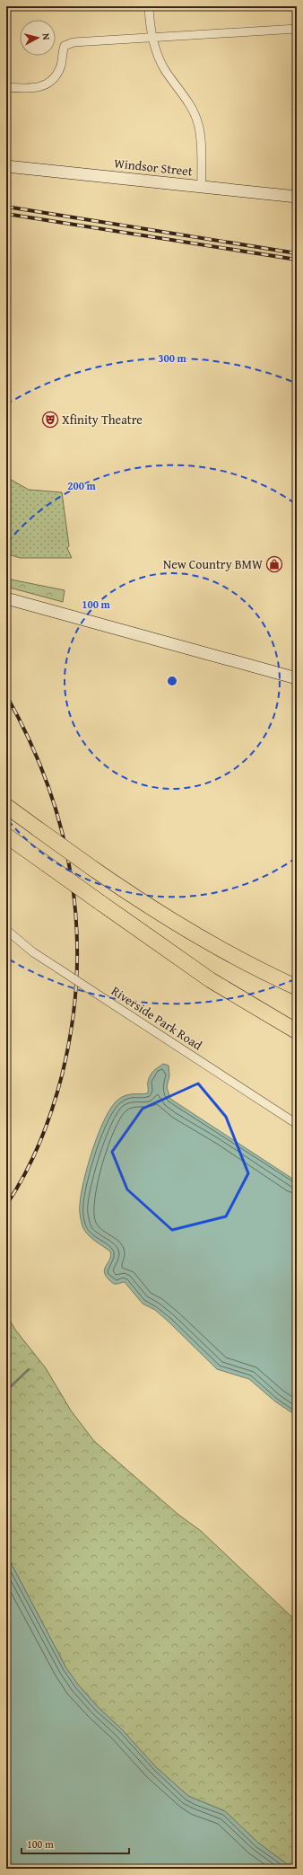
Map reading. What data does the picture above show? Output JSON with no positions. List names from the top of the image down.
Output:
{
  "streets": {
    "main road": ["Windsor Street"],
    "street": ["Riverside Park Road"]
  },
  "places": {
    "theatre": ["Xfinity Theatre"],
    "shop": ["New Country BMW"]
  },
  "scale_bar": "100 m",
  "north": "right",
  "rings": ["300 m", "200 m", "100 m"]
}
